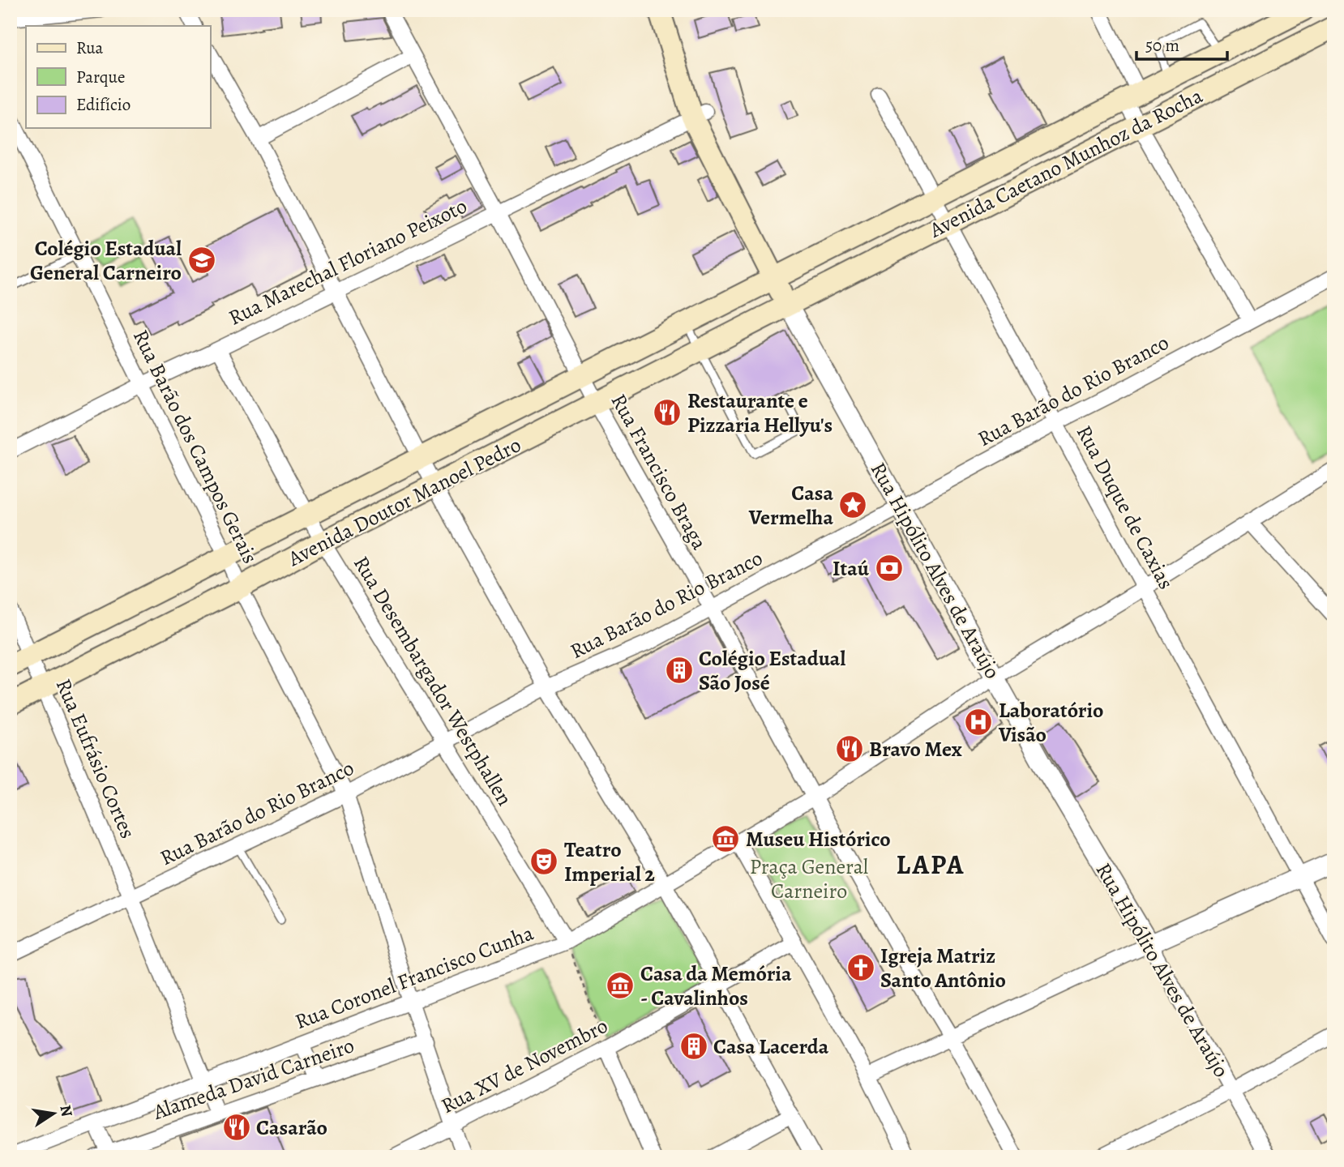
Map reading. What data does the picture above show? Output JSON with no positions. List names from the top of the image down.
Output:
{
  "streets": {
    "main road": ["Avenida Caetano Munhoz da Rocha", "Avenida Doutor Manoel Pedro"],
    "street": [
      "Rua Marechal Floriano Peixoto",
      "Rua Barão do Rio Branco",
      "Rua Barão dos Campos Gerais",
      "Rua Francisco Braga",
      "Rua Duque de Caxias",
      "Rua Hipólito Alves de Araújo",
      "Rua Desembargador Westphallen",
      "Rua Eufrásio Cortes",
      "Rua Coronel Francisco Cunha",
      "Rua XV de Novembro",
      "Alameda David Carneiro"
    ]
  },
  "crossings": [
    ["Avenida Caetano Munhoz da Rocha", "Avenida Doutor Manoel Pedro"],
    ["Avenida Caetano Munhoz da Rocha", "Rua Duque de Caxias"],
    ["Avenida Caetano Munhoz da Rocha", "Rua Hipólito Alves de Araújo"],
    ["Rua Marechal Floriano Peixoto", "Rua Barão dos Campos Gerais"],
    ["Rua Marechal Floriano Peixoto", "Rua Francisco Braga"],
    ["Rua Marechal Floriano Peixoto", "Rua Desembargador Westphallen"],
    ["Rua Barão do Rio Branco", "Rua Barão dos Campos Gerais"],
    ["Rua Barão do Rio Branco", "Rua Francisco Braga"],
    ["Rua Barão do Rio Branco", "Rua Duque de Caxias"],
    ["Rua Barão do Rio Branco", "Rua Hipólito Alves de Araújo"],
    ["Rua Barão do Rio Branco", "Rua Desembargador Westphallen"],
    ["Rua Barão do Rio Branco", "Rua Eufrásio Cortes"],
    ["Rua Barão dos Campos Gerais", "Avenida Doutor Manoel Pedro"],
    ["Rua Barão dos Campos Gerais", "Rua Coronel Francisco Cunha"],
    ["Rua Barão dos Campos Gerais", "Rua XV de Novembro"],
    ["Rua Barão dos Campos Gerais", "Alameda David Carneiro"],
    ["Rua Francisco Braga", "Avenida Doutor Manoel Pedro"],
    ["Rua Francisco Braga", "Rua Coronel Francisco Cunha"],
    ["Avenida Doutor Manoel Pedro", "Rua Hipólito Alves de Araújo"],
    ["Avenida Doutor Manoel Pedro", "Rua Desembargador Westphallen"],
    ["Avenida Doutor Manoel Pedro", "Rua Eufrásio Cortes"],
    ["Rua Duque de Caxias", "Rua Coronel Francisco Cunha"],
    ["Rua Hipólito Alves de Araújo", "Rua Coronel Francisco Cunha"],
    ["Rua Desembargador Westphallen", "Rua Coronel Francisco Cunha"],
    ["Rua Eufrásio Cortes", "Rua Coronel Francisco Cunha"],
    ["Rua Eufrásio Cortes", "Alameda David Carneiro"]
  ],
  "districts": ["LAPA"],
  "parks": ["Praça General Carneiro"],
  "places": {
    "school or university": ["Colégio Estadual General Carneiro"],
    "restaurant": ["Restaurante e Pizzaria Hellyu's", "Bravo Mex", "Casarão"],
    "place": ["Casa Vermelha"],
    "bank": ["Itaú"],
    "building": ["Colégio Estadual São José", "Casa Lacerda"],
    "hospital": ["Laboratório Visão"],
    "museum": ["Museu Histórico", "Casa da Memória - Cavalinhos"],
    "theatre": ["Teatro Imperial 2"],
    "church": ["Igreja Matriz Santo Antônio"]
  },
  "legend": ["Rua", "Parque", "Edifício"],
  "scale_bar": "50 m",
  "north": "right"
}
